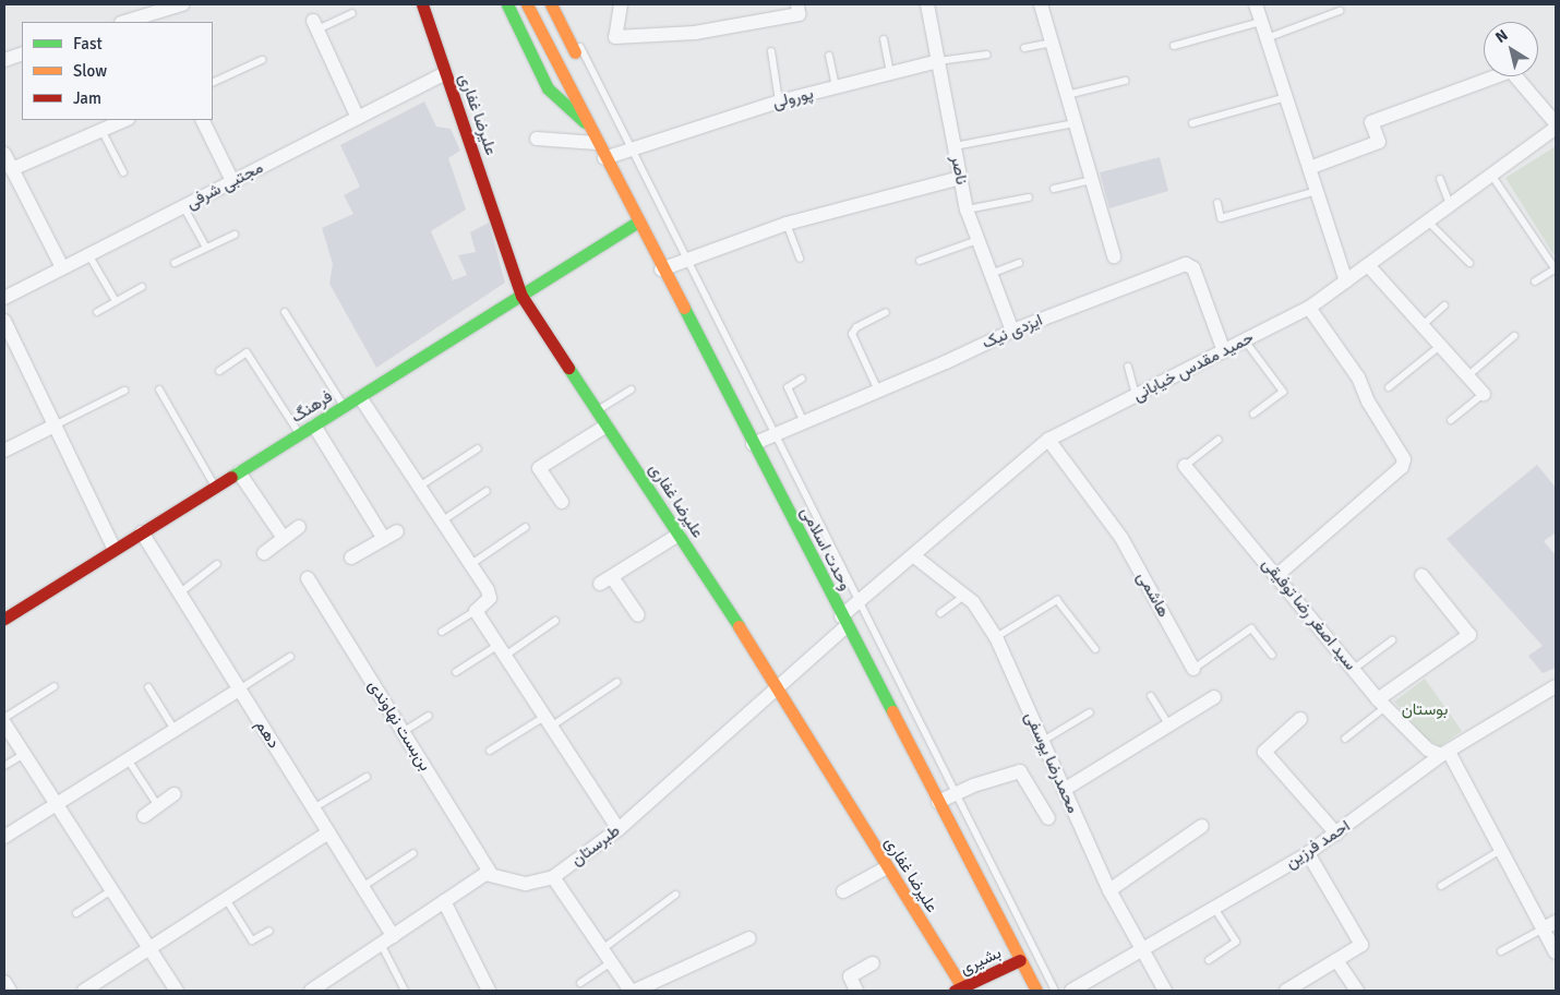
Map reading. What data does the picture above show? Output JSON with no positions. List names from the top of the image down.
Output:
{
  "streets": {
    "street": [
      "پورولی",
      "علیرضا غفاری",
      "ناصر",
      "مجتبی شرفی",
      "ایزدی نیک",
      "حمید مقدس خیابانی",
      "فرهنگ",
      "وحدت اسلامی",
      "هاشمی",
      "سید اصغر رضا توفیقی",
      "بن‌بست نهاوندی",
      "دهم",
      "محمدرضا یوسفی",
      "احمد فرزین",
      "طبرستان",
      "بشیری"
    ]
  },
  "crossings": [
    ["پورولی", "ناصر"],
    ["پورولی", "وحدت اسلامی"],
    ["علیرضا غفاری", "مجتبی شرفی"],
    ["علیرضا غفاری", "فرهنگ"],
    ["علیرضا غفاری", "طبرستان"],
    ["علیرضا غفاری", "بشیری"],
    ["ناصر", "ایزدی نیک"],
    ["ایزدی نیک", "حمید مقدس خیابانی"],
    ["ایزدی نیک", "وحدت اسلامی"],
    ["حمید مقدس خیابانی", "وحدت اسلامی"],
    ["حمید مقدس خیابانی", "هاشمی"],
    ["حمید مقدس خیابانی", "محمدرضا یوسفی"],
    ["حمید مقدس خیابانی", "طبرستان"],
    ["فرهنگ", "وحدت اسلامی"],
    ["فرهنگ", "دهم"],
    ["وحدت اسلامی", "طبرستان"],
    ["وحدت اسلامی", "بشیری"],
    ["سید اصغر رضا توفیقی", "احمد فرزین"],
    ["بن‌بست نهاوندی", "طبرستان"],
    ["محمدرضا یوسفی", "احمد فرزین"]
  ],
  "parks": ["بوستان"],
  "legend": ["Fast", "Slow", "Jam"],
  "north": "top left"
}
